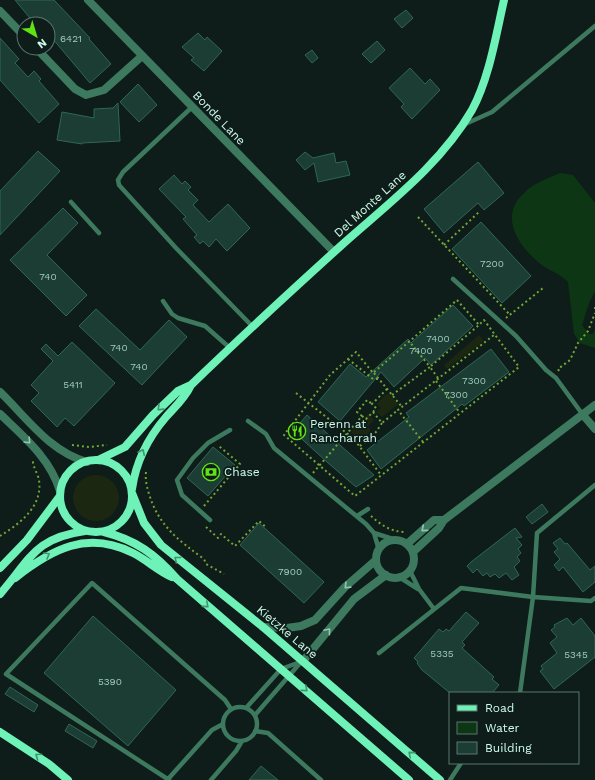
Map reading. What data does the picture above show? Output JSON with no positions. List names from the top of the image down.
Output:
{
  "streets": {
    "main road": ["Del Monte Lane", "Kietzke Lane"],
    "street": ["Bonde Lane"]
  },
  "crossings": [
    ["Bonde Lane", "Del Monte Lane"],
    ["Del Monte Lane", "Kietzke Lane"]
  ],
  "places": {
    "restaurant": ["Perenn at Rancharrah"],
    "bank": ["Chase"]
  },
  "house_numbers": [
    "6421",
    "7200",
    "740",
    "7400",
    "740",
    "7400",
    "740",
    "7300",
    "5411",
    "7300",
    "7900",
    "5335",
    "5345",
    "5390"
  ],
  "legend": ["Road", "Water", "Building"],
  "north": "bottom right"
}
